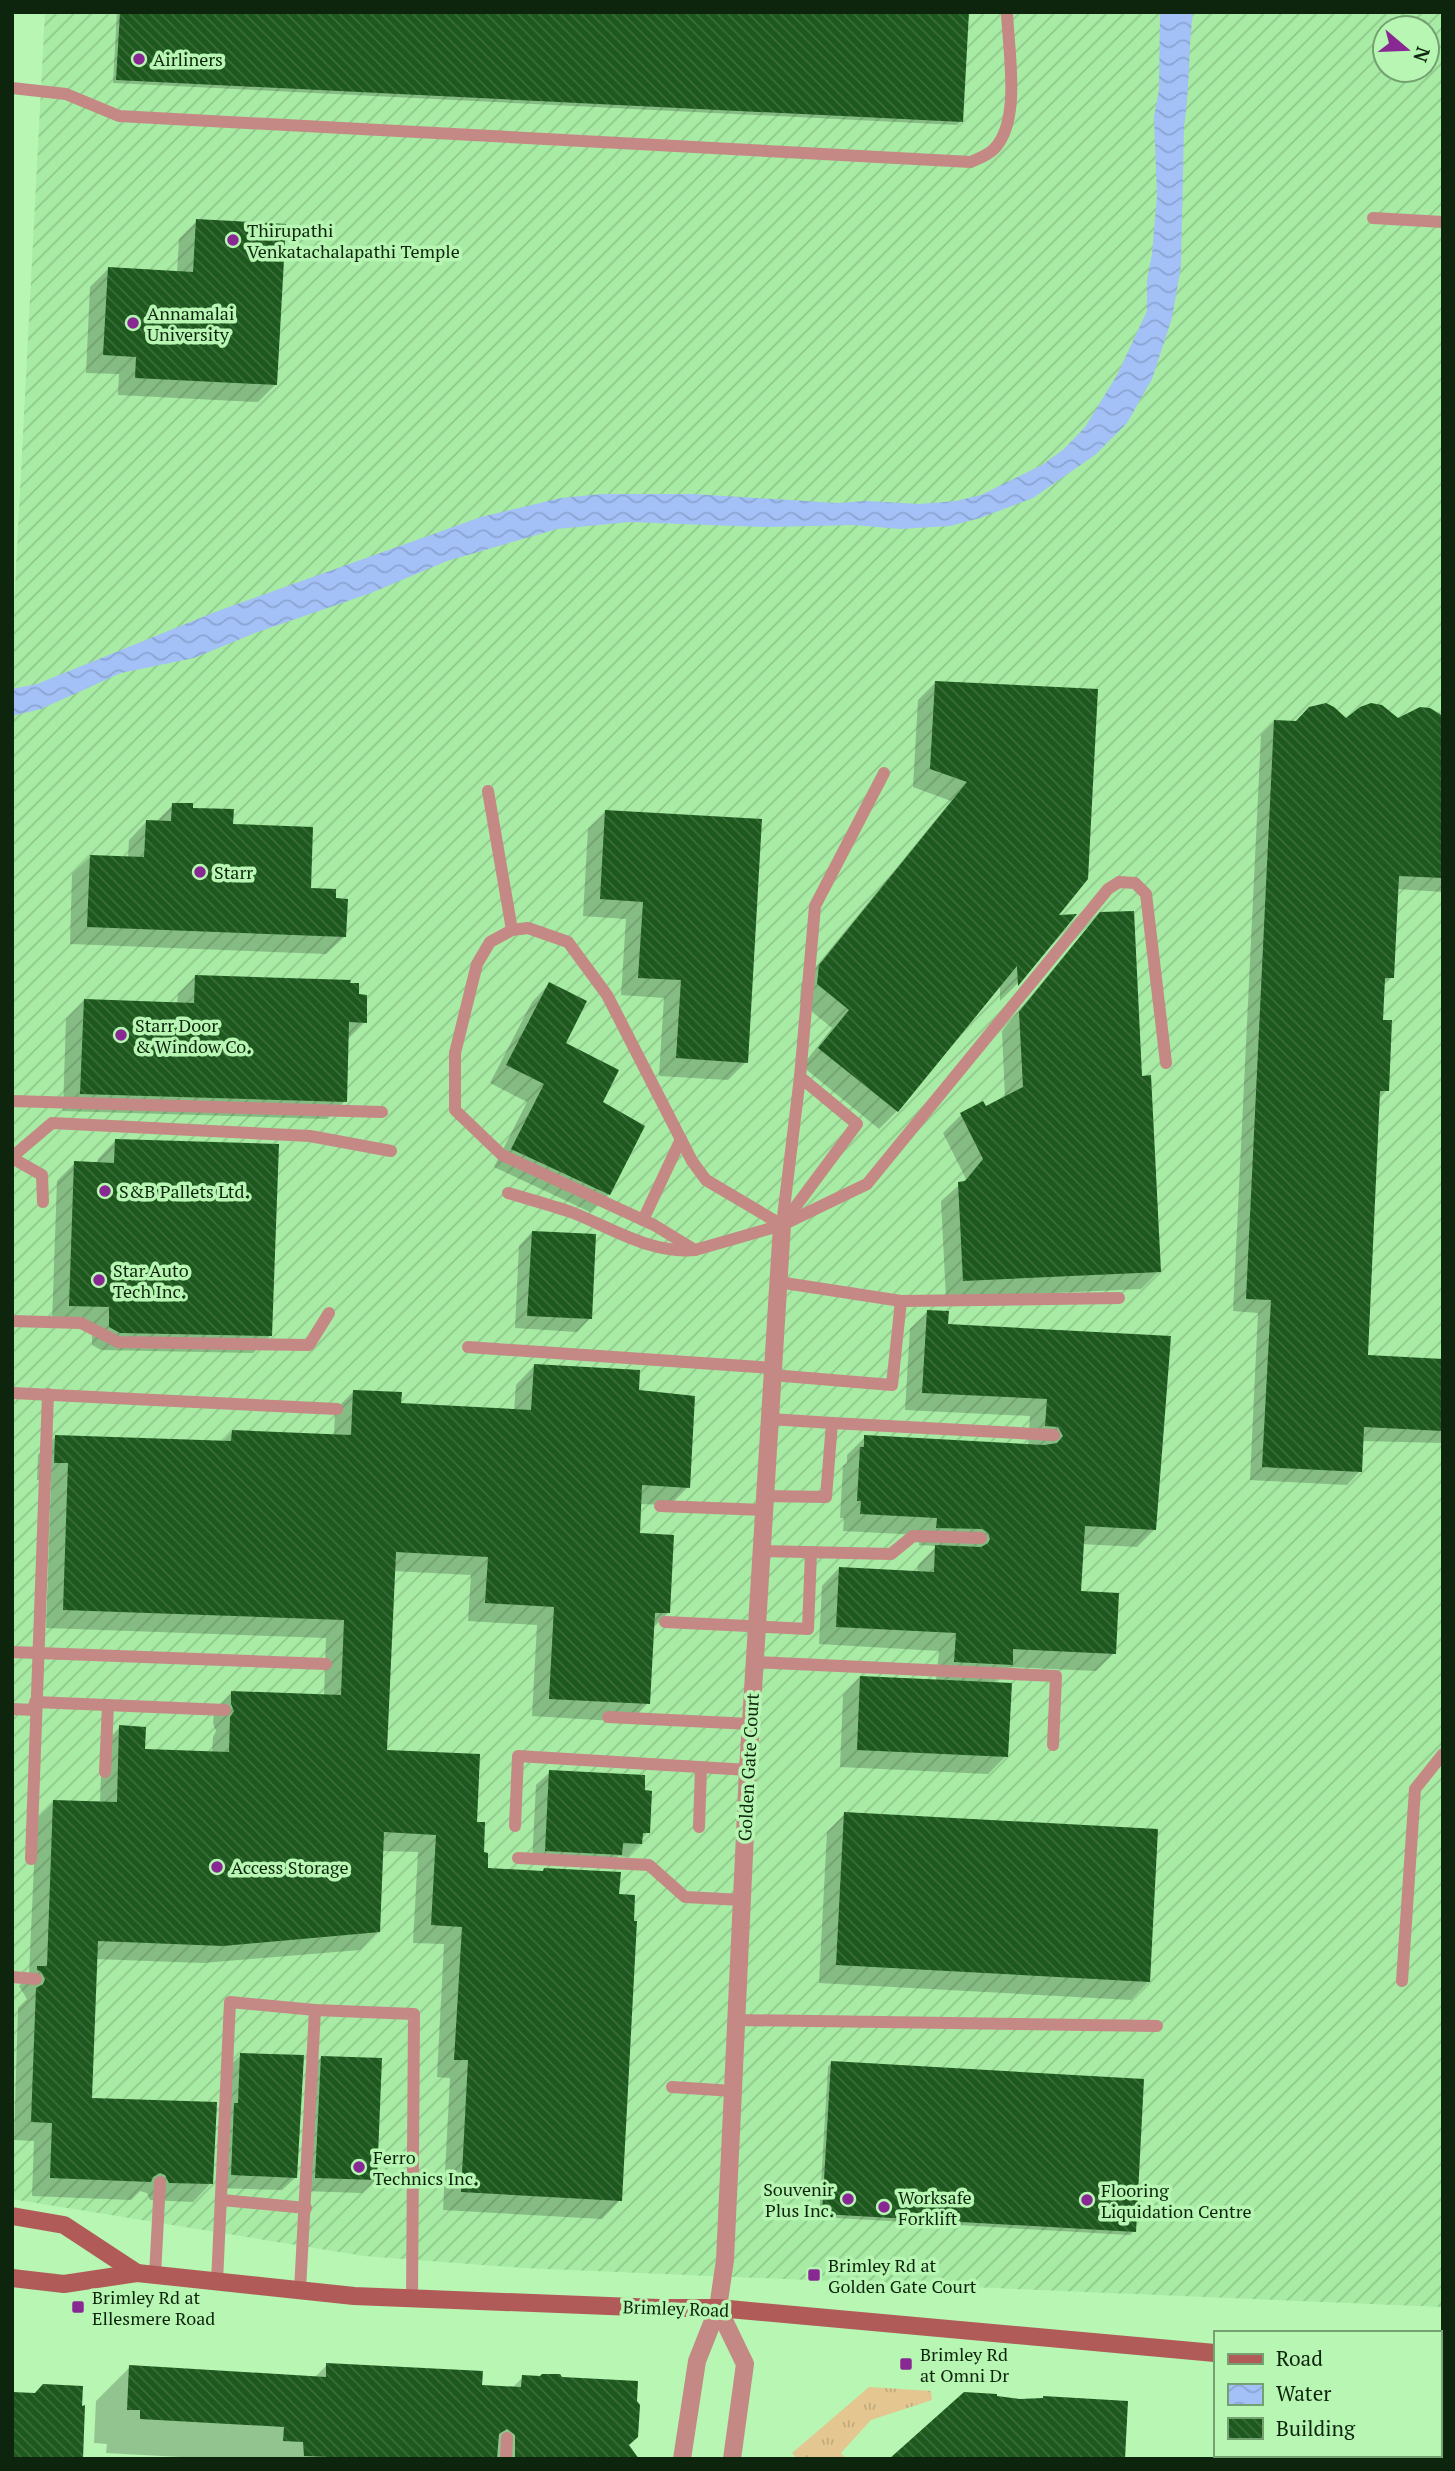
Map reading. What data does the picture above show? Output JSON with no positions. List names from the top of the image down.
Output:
{
  "streets": {
    "main road": ["Brimley Road"],
    "street": ["Golden Gate Court"]
  },
  "crossings": [
    ["Golden Gate Court", "Brimley Road"]
  ],
  "places": {
    "other": [
      "Airliners",
      "Thirupathi Venkatachalapathi Temple",
      "Annamalai University",
      "Starr",
      "Starr Door & Window Co.",
      "S&B Pallets Ltd.",
      "Star Auto Tech Inc.",
      "Access Storage",
      "Ferro Technics Inc.",
      "Souvenir Plus Inc.",
      "Flooring Liquidation Centre",
      "Worksafe Forklift"
    ],
    "transit": ["Brimley Rd at Golden Gate Court", "Brimley Rd at Ellesmere Road", "Brimley Rd at Omni Dr"]
  },
  "legend": ["Road", "Water", "Building"],
  "north": "right"
}
